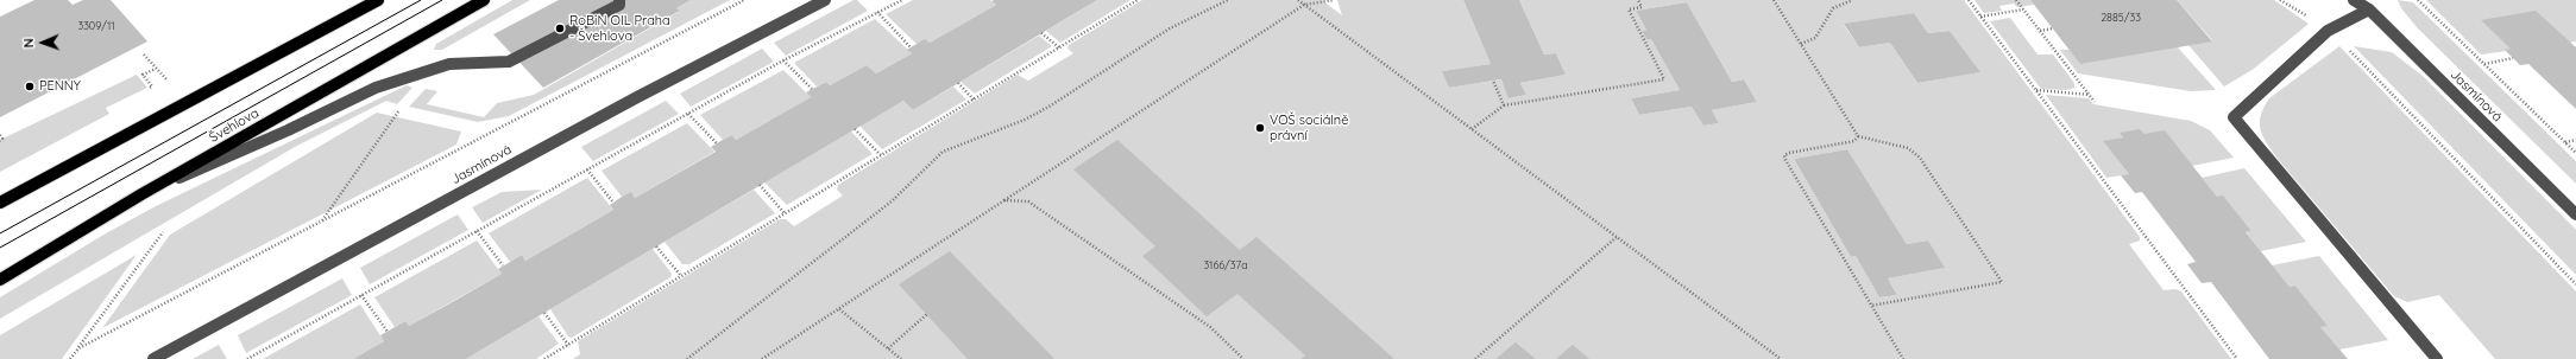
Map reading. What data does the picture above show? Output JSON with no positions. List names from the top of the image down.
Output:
{
  "streets": {
    "main road": ["Švehlova"],
    "street": ["Jasmínová"]
  },
  "places": ["RoBiN OIL Praha - Švehlova", "PENNY", "VOŠ sociálně právní"],
  "house_numbers": ["2885/33", "3309/11", "3166/37a"],
  "north": "left"
}
